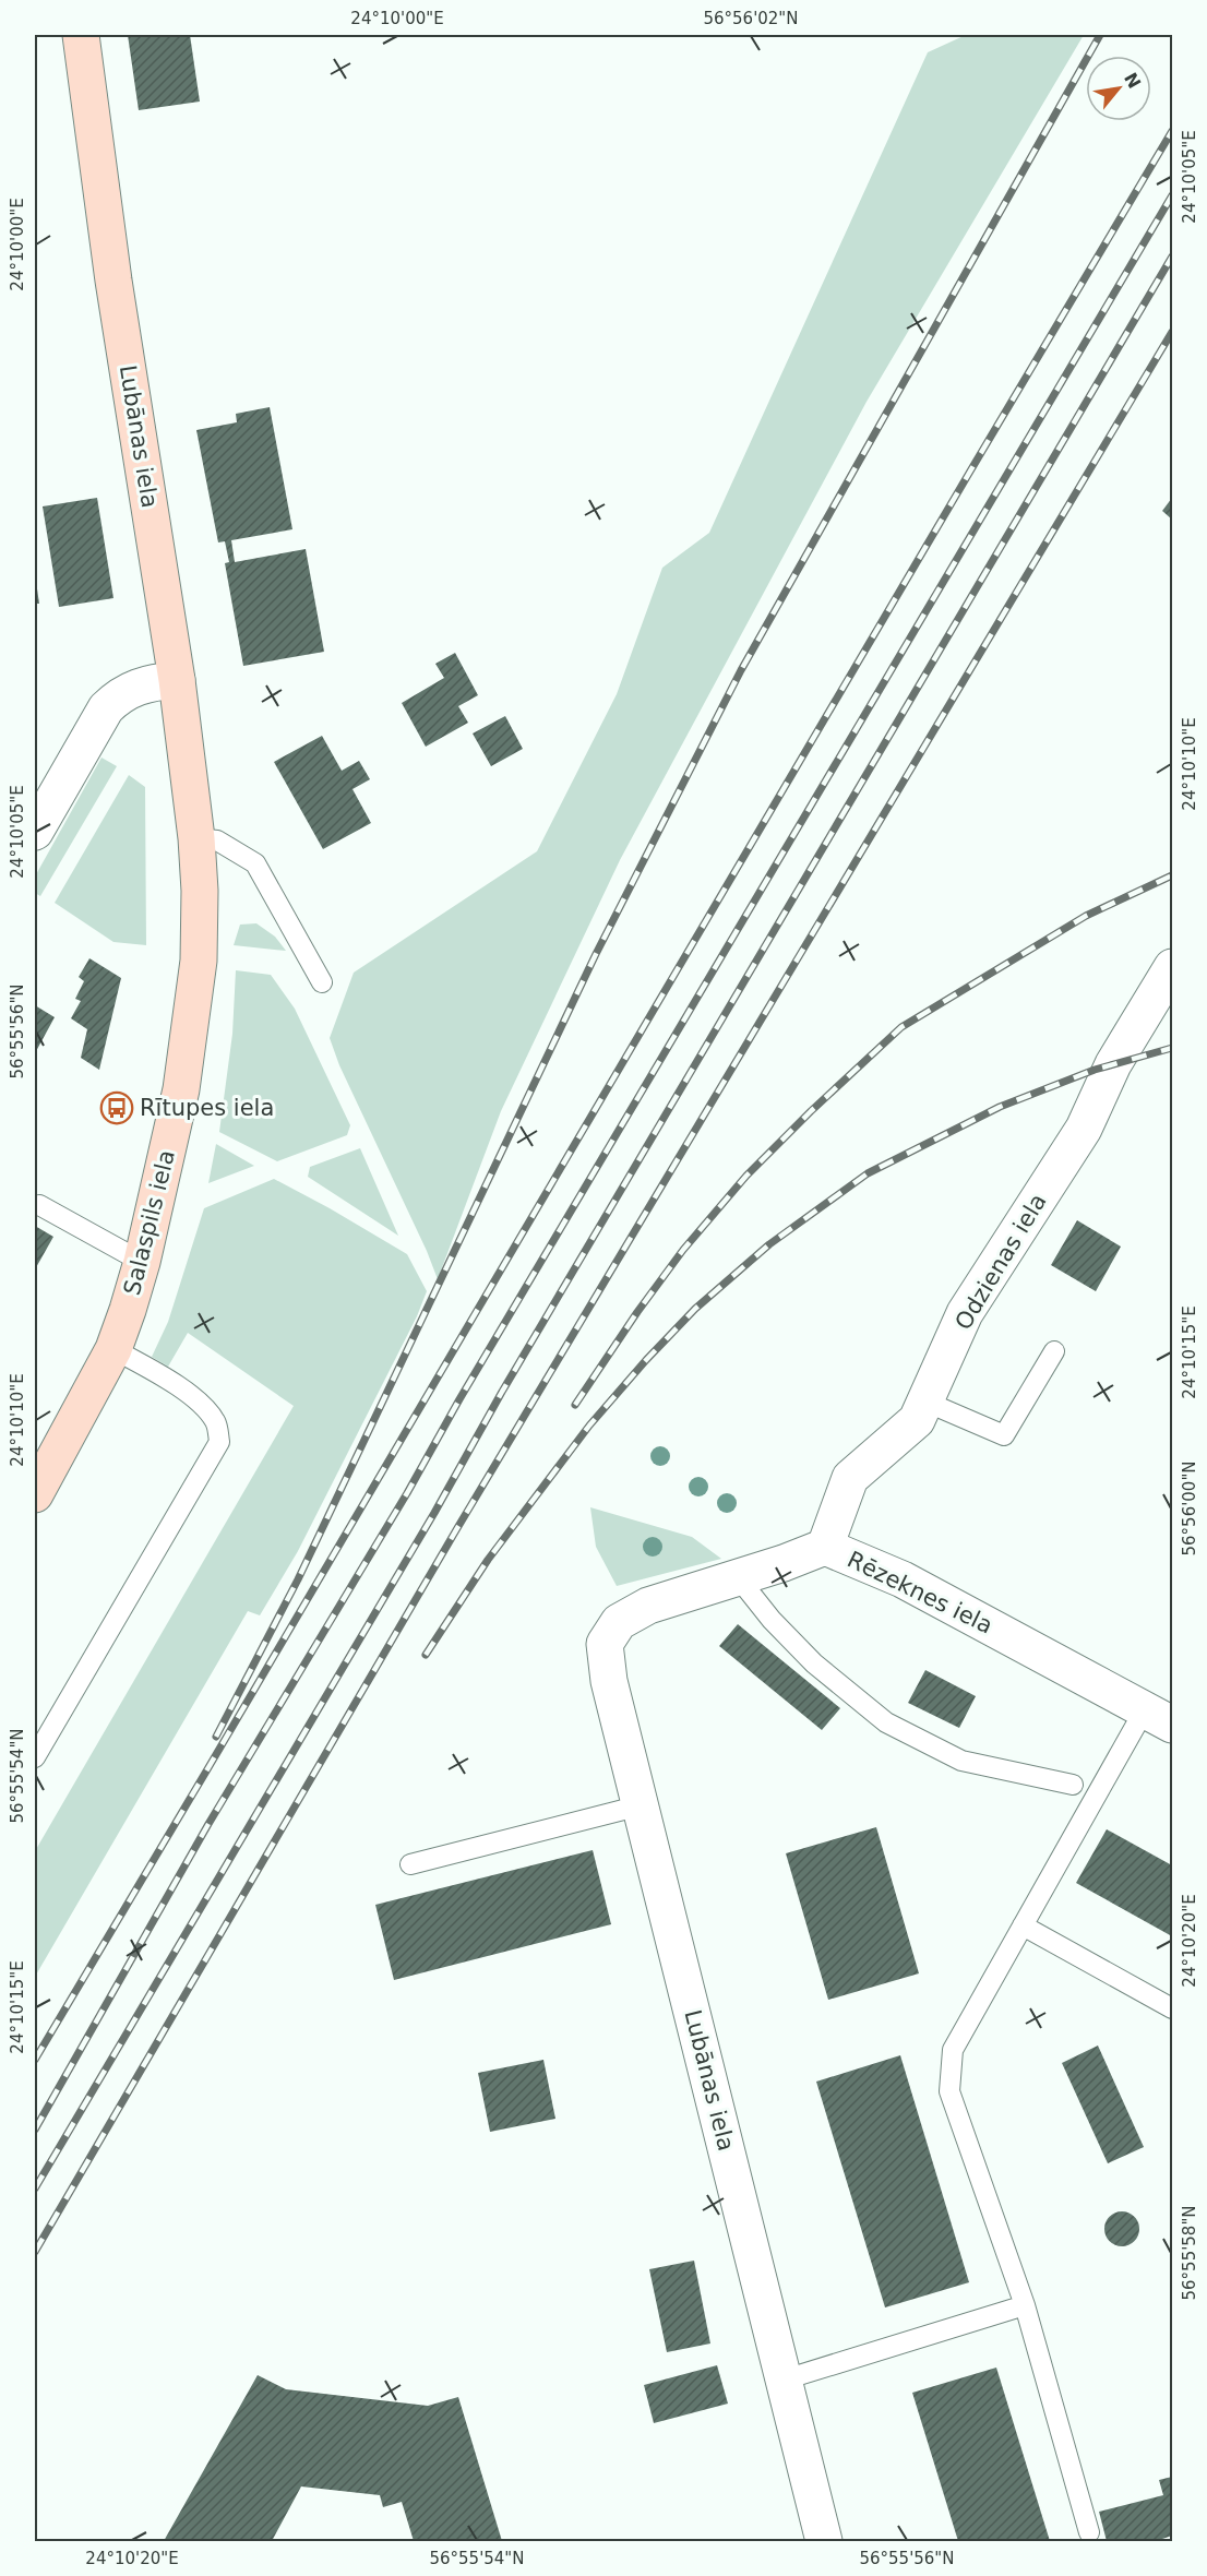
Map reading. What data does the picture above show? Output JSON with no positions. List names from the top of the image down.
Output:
{
  "streets": {
    "street": [
      "Lubānas iela",
      "Salaspils iela",
      "Odzienas iela",
      "Rēzeknes iela"
    ]
  },
  "crossings": [
    ["Lubānas iela", "Salaspils iela"],
    ["Lubānas iela", "Rēzeknes iela"],
    ["Odzienas iela", "Rēzeknes iela"]
  ],
  "places": {
    "bus stop": ["Rītupes iela"]
  },
  "north": "top right",
  "coordinates": [
    "24°10'00\"E",
    "56°56'02\"N",
    "24°10'05\"E",
    "24°10'10\"E",
    "56°55'56\"N",
    "24°10'15\"E",
    "56°56'00\"N",
    "56°55'54\"N",
    "24°10'20\"E",
    "56°55'58\"N"
  ]
}
